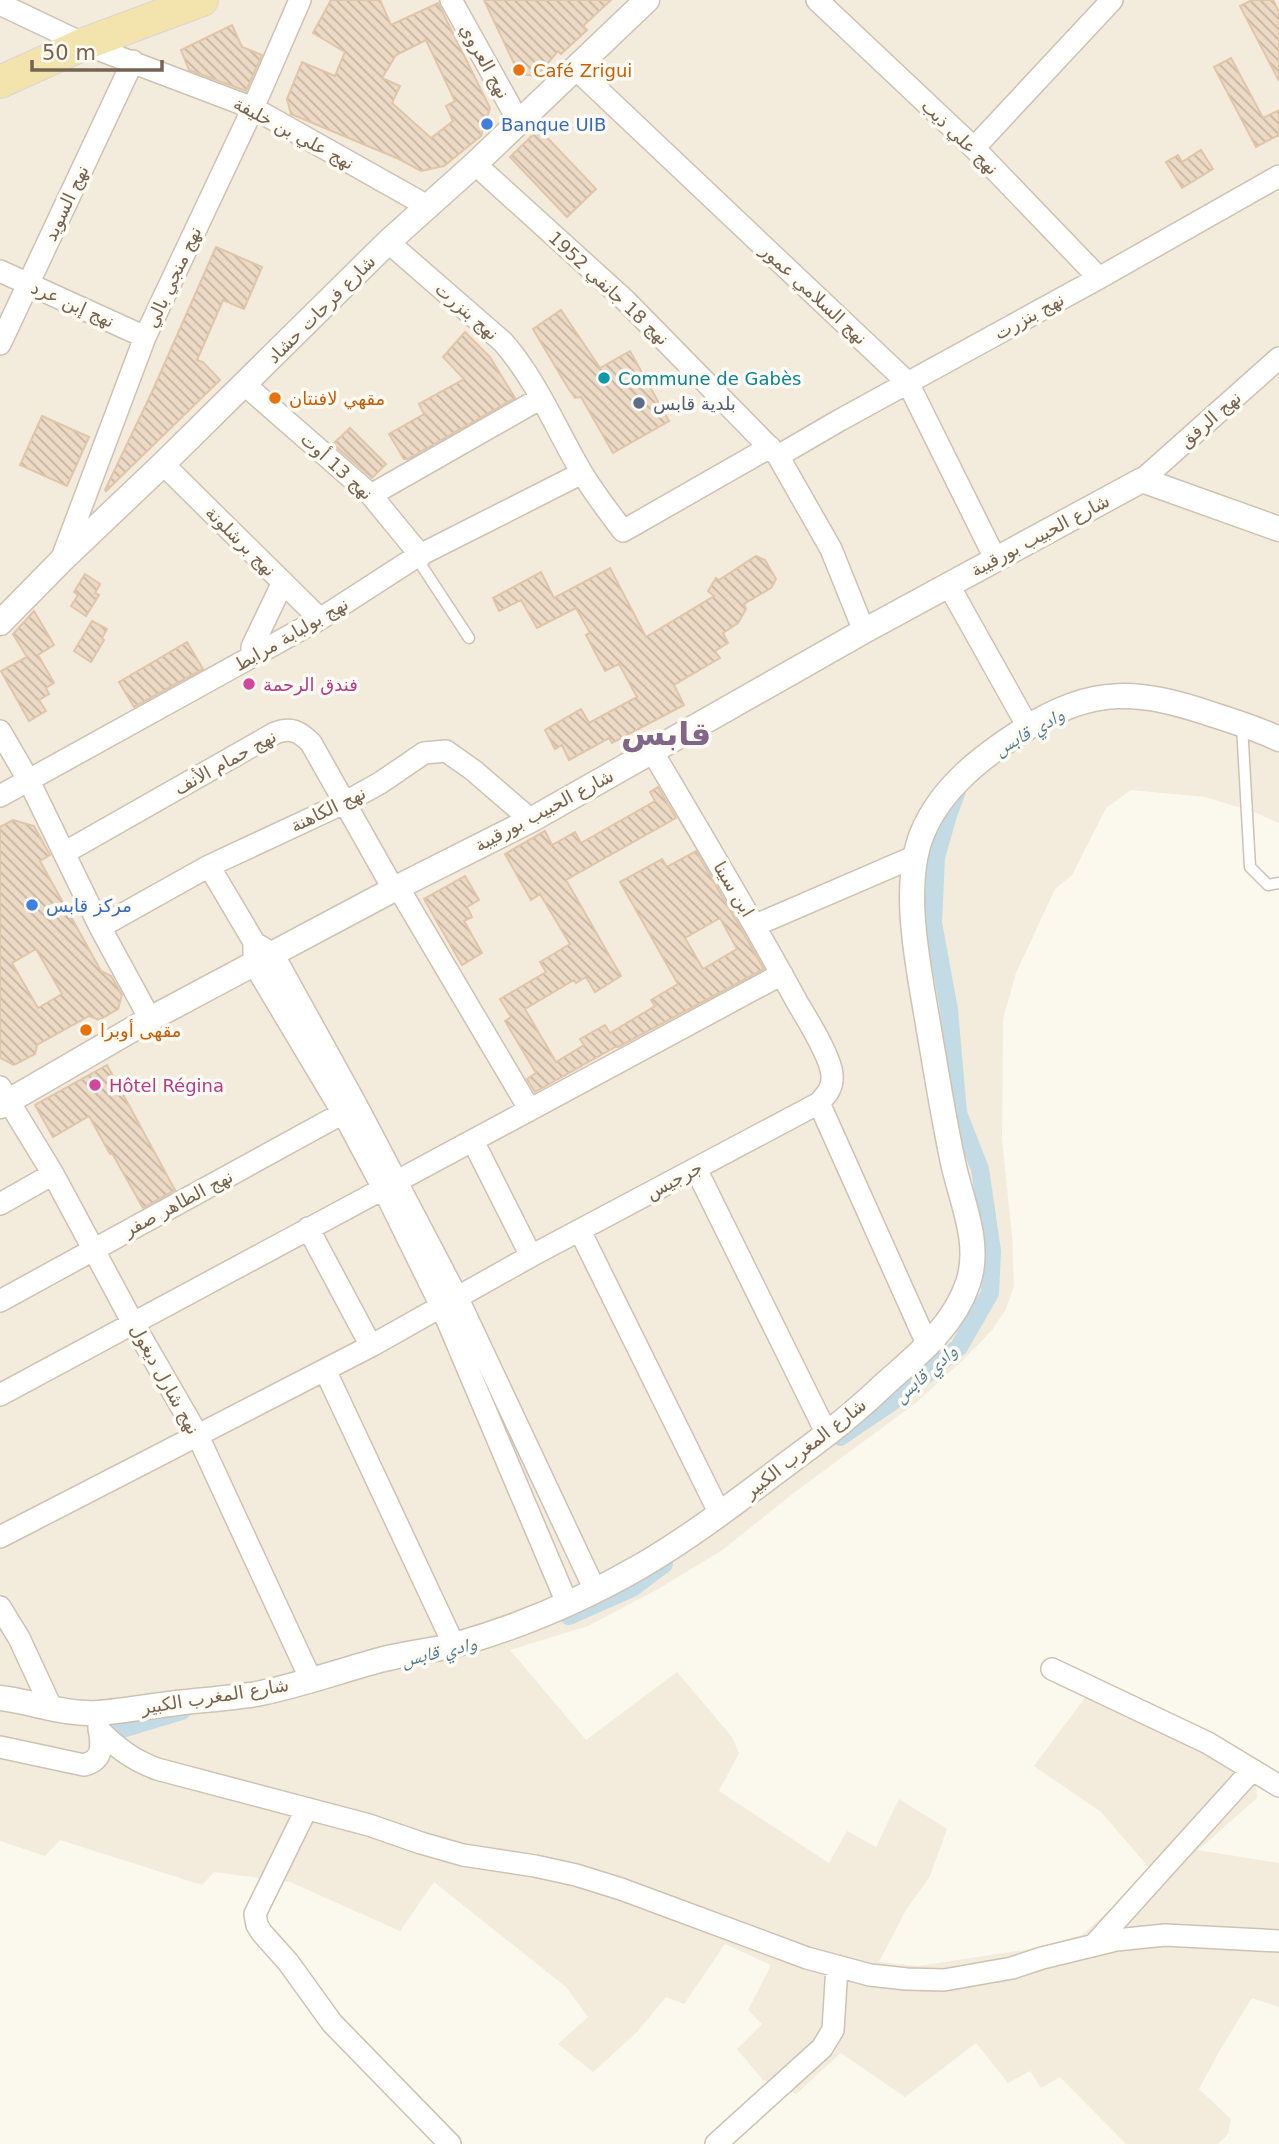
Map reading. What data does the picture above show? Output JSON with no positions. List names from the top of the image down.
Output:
{
  "streets": {
    "street": [
      "نهج العروي",
      "نهج علي بن خليفة",
      "نهج علي ذيب",
      "نهج السويد",
      "نهج منجي بالي",
      "نهج 18 جانفي 1952",
      "نهج السلامي عمور",
      "نهج إبن عرد",
      "شارع فرحات حشاد",
      "نهج بنزرت",
      "نهج الرفق",
      "نهج 13 أوت",
      "شارع الحبيب بورقيبة",
      "نهج برشلونة",
      "نهج بولبابة مرابط",
      "نهج حمام الأنف",
      "نهج الكاهنة",
      "ابن سينا",
      "جرجيس",
      "نهج الطاهر صفر",
      "نهج شارل ديغول",
      "شارع المغرب الكبير"
    ]
  },
  "crossings": [
    ["نهج العروي", "شارع فرحات حشاد"],
    ["نهج علي بن خليفة", "نهج السويد"],
    ["نهج علي بن خليفة", "نهج منجي بالي"],
    ["نهج علي بن خليفة", "شارع فرحات حشاد"],
    ["نهج علي ذيب", "نهج بنزرت"],
    ["نهج السويد", "نهج إبن عرد"],
    ["نهج منجي بالي", "نهج إبن عرد"],
    ["نهج منجي بالي", "شارع فرحات حشاد"],
    ["نهج 18 جانفي 1952", "شارع فرحات حشاد"],
    ["نهج 18 جانفي 1952", "نهج بنزرت"],
    ["نهج 18 جانفي 1952", "شارع الحبيب بورقيبة"],
    ["نهج السلامي عمور", "شارع فرحات حشاد"],
    ["نهج السلامي عمور", "نهج بنزرت"],
    ["نهج السلامي عمور", "شارع الحبيب بورقيبة"],
    ["شارع فرحات حشاد", "نهج بنزرت"],
    ["شارع فرحات حشاد", "نهج 13 أوت"],
    ["شارع فرحات حشاد", "نهج برشلونة"],
    ["نهج بنزرت", "نهج بولبابة مرابط"],
    ["نهج الرفق", "شارع الحبيب بورقيبة"],
    ["نهج 13 أوت", "نهج بولبابة مرابط"],
    ["شارع الحبيب بورقيبة", "نهج حمام الأنف"],
    ["شارع الحبيب بورقيبة", "نهج الكاهنة"],
    ["شارع الحبيب بورقيبة", "ابن سينا"],
    ["شارع الحبيب بورقيبة", "نهج شارل ديغول"],
    ["نهج برشلونة", "نهج بولبابة مرابط"],
    ["نهج حمام الأنف", "نهج الكاهنة"],
    ["ابن سينا", "جرجيس"],
    ["جرجيس", "نهج شارل ديغول"],
    ["نهج الطاهر صفر", "نهج شارل ديغول"],
    ["نهج شارل ديغول", "شارع المغرب الكبير"]
  ],
  "districts": ["قابس"],
  "water": ["وادي قابس"],
  "places": [
    "Café Zrigui",
    "Banque UIB",
    "Commune de Gabès",
    "مقهي لافنتان",
    "بلدية قابس",
    "فندق الرحمة",
    "مركز قابس",
    "مقهى أوبرا",
    "Hôtel Régina"
  ],
  "scale_bar": "50 m"
}
